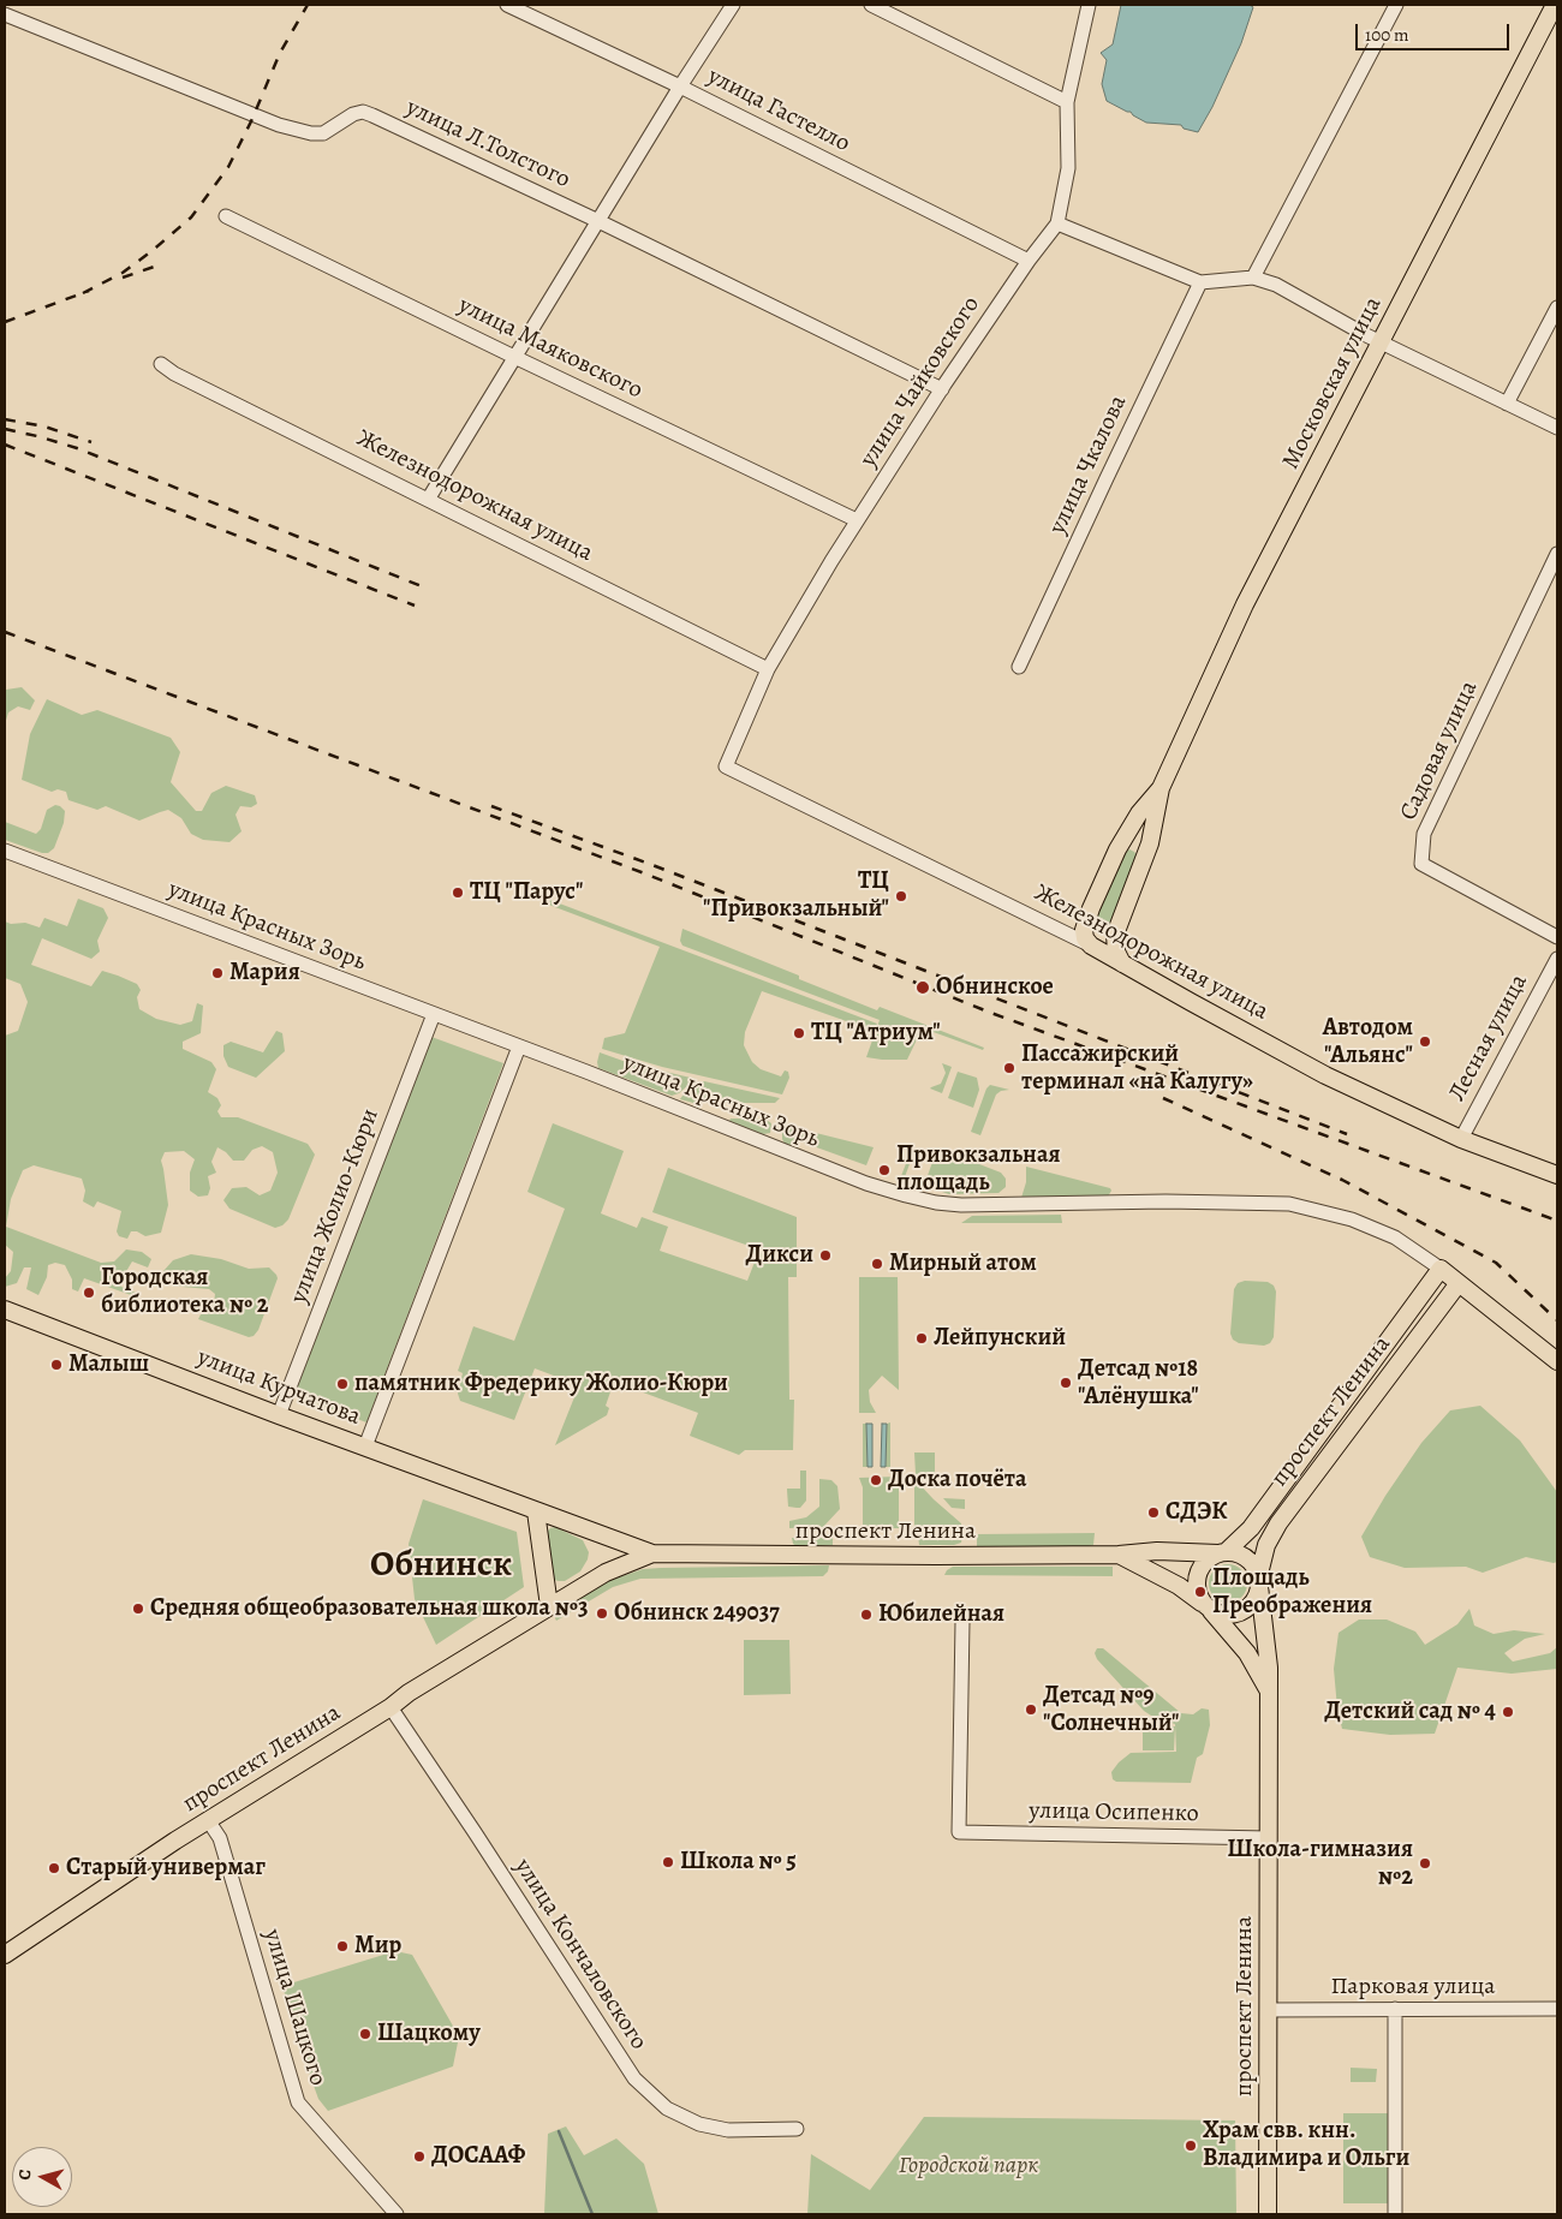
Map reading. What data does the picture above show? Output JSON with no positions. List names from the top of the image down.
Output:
{
  "streets": {
    "main road": [
      "Московская улица",
      "Железнодорожная улица",
      "улица Курчатова",
      "проспект Ленина"
    ],
    "street": [
      "улица Гастелло",
      "улица Л.Толстого",
      "улица Маяковского",
      "улица Чайковского",
      "улица Чкалова",
      "Садовая улица",
      "улица Красных Зорь",
      "Лесная улица",
      "улица Жолио-Кюри",
      "улица Осипенко",
      "улица Кончаловского",
      "Парковая улица",
      "улица Шацкого"
    ]
  },
  "crossings": [
    ["улица Гастелло", "улица Чайковского"],
    ["улица Л.Толстого", "улица Чайковского"],
    ["улица Маяковского", "улица Чайковского"],
    ["улица Чайковского", "Железнодорожная улица"],
    ["Железнодорожная улица", "Лесная улица"],
    ["улица Красных Зорь", "улица Жолио-Кюри"],
    ["улица Красных Зорь", "проспект Ленина"],
    ["улица Жолио-Кюри", "улица Курчатова"],
    ["улица Курчатова", "проспект Ленина"],
    ["проспект Ленина", "улица Осипенко"],
    ["проспект Ленина", "улица Кончаловского"],
    ["проспект Ленина", "Парковая улица"],
    ["проспект Ленина", "улица Шацкого"]
  ],
  "districts": ["Обнинск"],
  "parks": ["Городской парк"],
  "places": [
    "ТЦ \"Парус\"",
    "ТЦ \"Привокзальный\"",
    "Мария",
    "Обнинское",
    "ТЦ \"Атриум\"",
    "Автодом \"Альянс\"",
    "Пассажирский терминал «на Калугу»",
    "Привокзальная площадь",
    "Дикси",
    "Мирный атом",
    "Городская библиотека № 2",
    "Лейпунский",
    "Малыш",
    "Детсад №18 \"Алёнушка\"",
    "памятник Фредерику Жолио-Кюри",
    "Доска почёта",
    "СДЭК",
    "Площадь Преображения",
    "Средняя общеобразовательная школа №3",
    "Обнинск 249037",
    "Юбилейная",
    "Детсад №9 \"Солнечный\"",
    "Детский сад № 4",
    "Школа № 5",
    "Школа-гимназия №2",
    "Старый универмаг",
    "Мир",
    "Шацкому",
    "Храм свв. кнн. Владимира и Ольги",
    "ДОСААФ"
  ],
  "scale_bar": "100 m",
  "north": "left"
}
